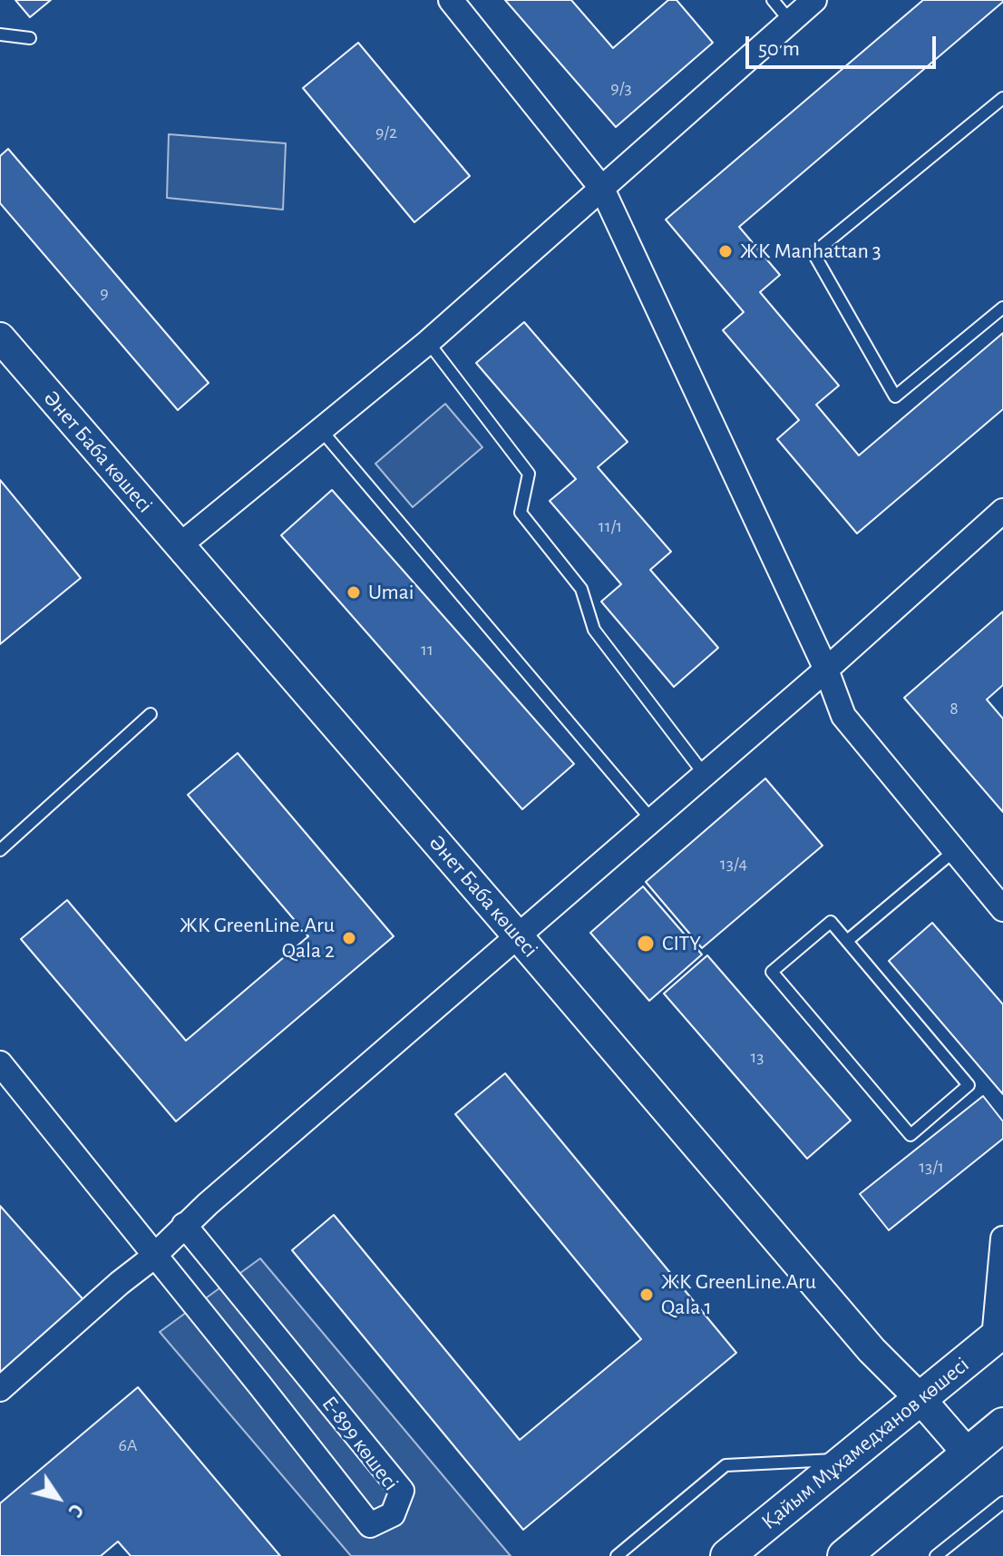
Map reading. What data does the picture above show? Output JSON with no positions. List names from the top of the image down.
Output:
{
  "streets": {
    "main road": ["Қайым Мұхамедханов көшесі"],
    "street": ["Әнет Баба көшесі", "Е-899 көшесі"]
  },
  "crossings": [
    ["Әнет Баба көшесі", "Қайым Мұхамедханов көшесі"]
  ],
  "places": [
    "ЖК Manhattan 3",
    "Umai",
    "ЖК GreenLine.Aru Qala 2",
    "CITY",
    "ЖК GreenLine.Aru Qala 1"
  ],
  "house_numbers": [
    "9/3",
    "9/2",
    "9",
    "11/1",
    "11",
    "8",
    "13/4",
    "13",
    "13/1",
    "6А"
  ],
  "scale_bar": "50 m",
  "north": "bottom right"
}
